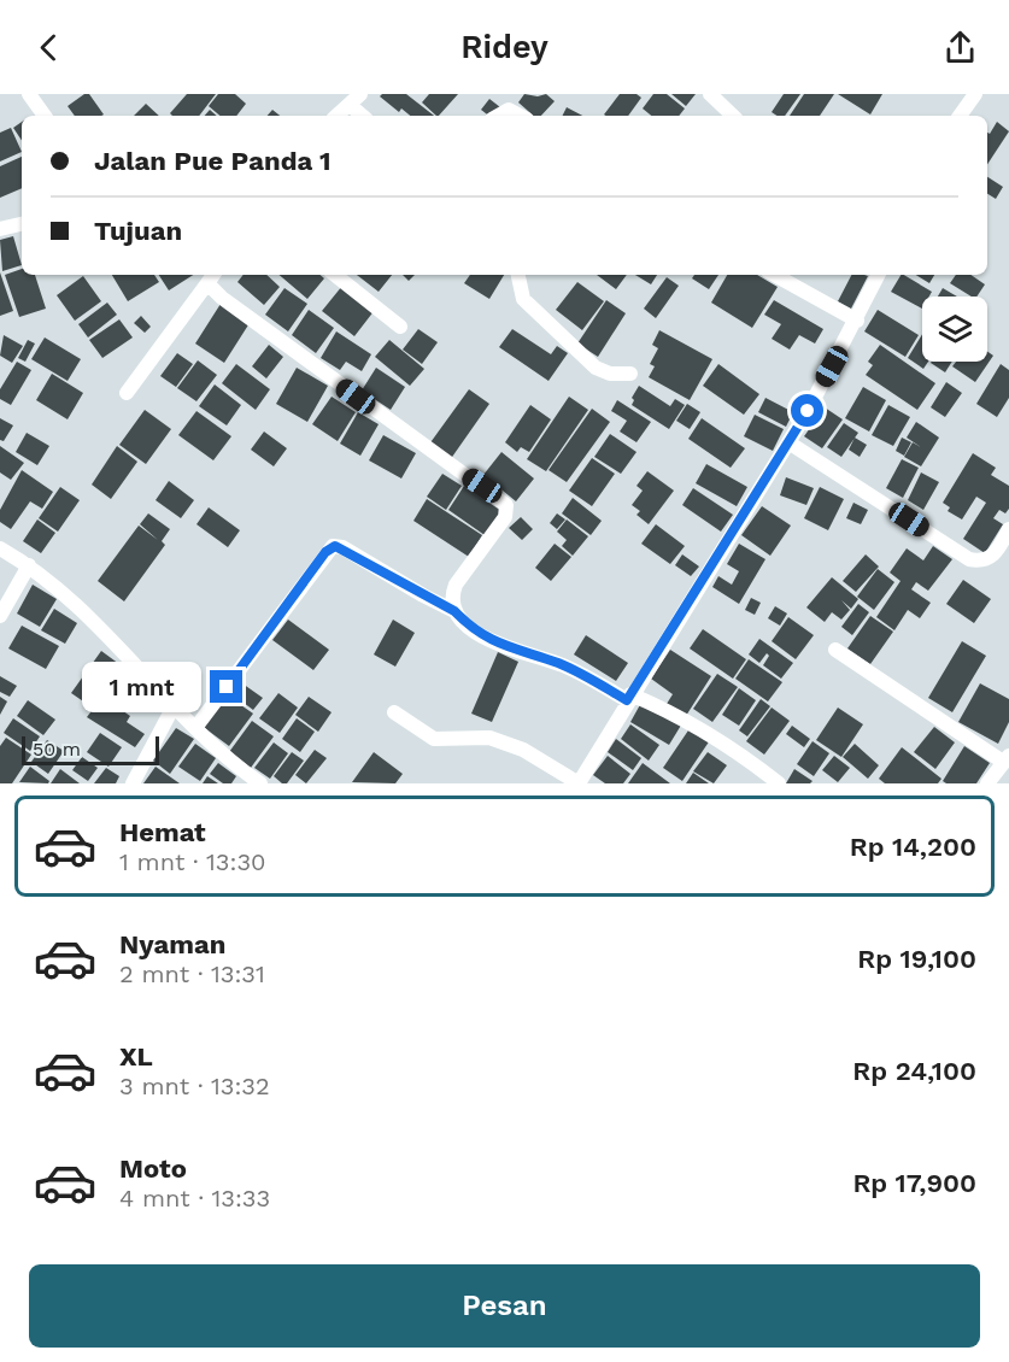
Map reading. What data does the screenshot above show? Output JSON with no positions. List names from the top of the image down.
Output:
{
  "scale_bar": "50 m",
  "page": {
    "header": "Ridey",
    "banner": ["Jalan Pue Panda 1", "Tujuan"],
    "bubble": "1 mnt",
    "scale": "50 m",
    "list": [
      {
        "name": "Hemat",
        "note": "1 mnt · 13:30",
        "value": "Rp 14,200"
      },
      {
        "name": "Nyaman",
        "note": "2 mnt · 13:31",
        "value": "Rp 19,100"
      },
      {
        "name": "XL",
        "note": "3 mnt · 13:32",
        "value": "Rp 24,100"
      },
      {
        "name": "Moto",
        "note": "4 mnt · 13:33",
        "value": "Rp 17,900"
      }
    ],
    "buttons": "Pesan"
  }
}
